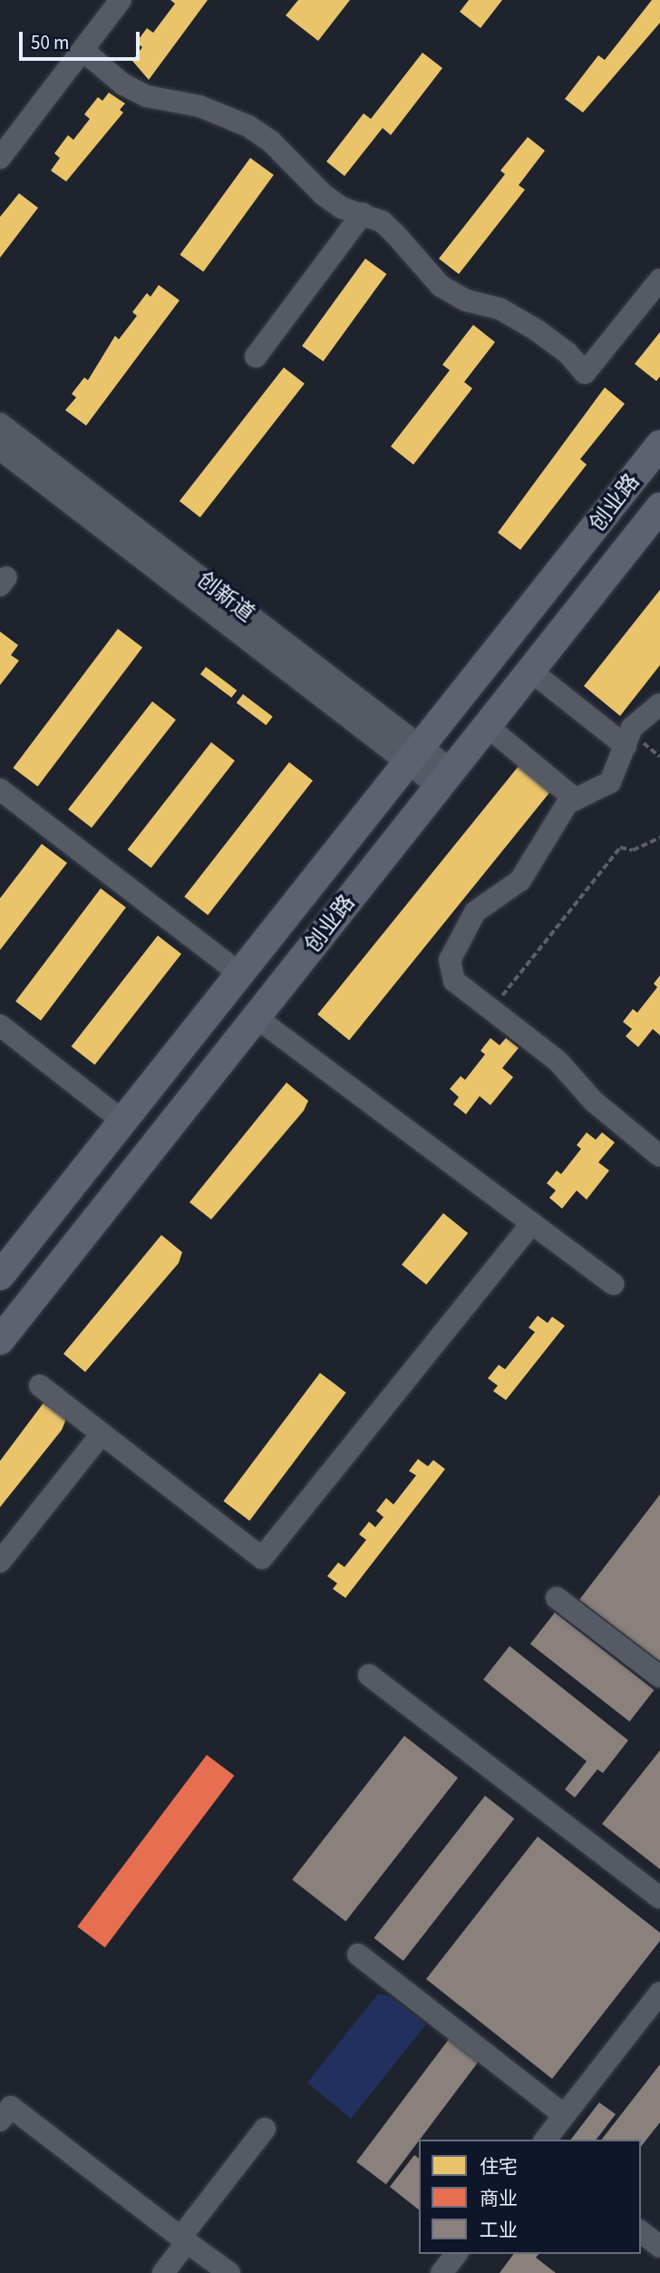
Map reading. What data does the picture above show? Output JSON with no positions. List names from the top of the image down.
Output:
{
  "streets": {
    "main road": ["创业路"],
    "street": ["创新道"]
  },
  "crossings": [
    ["创业路", "创新道"]
  ],
  "legend": ["住宅", "商业", "工业"],
  "scale_bar": "50 m"
}
